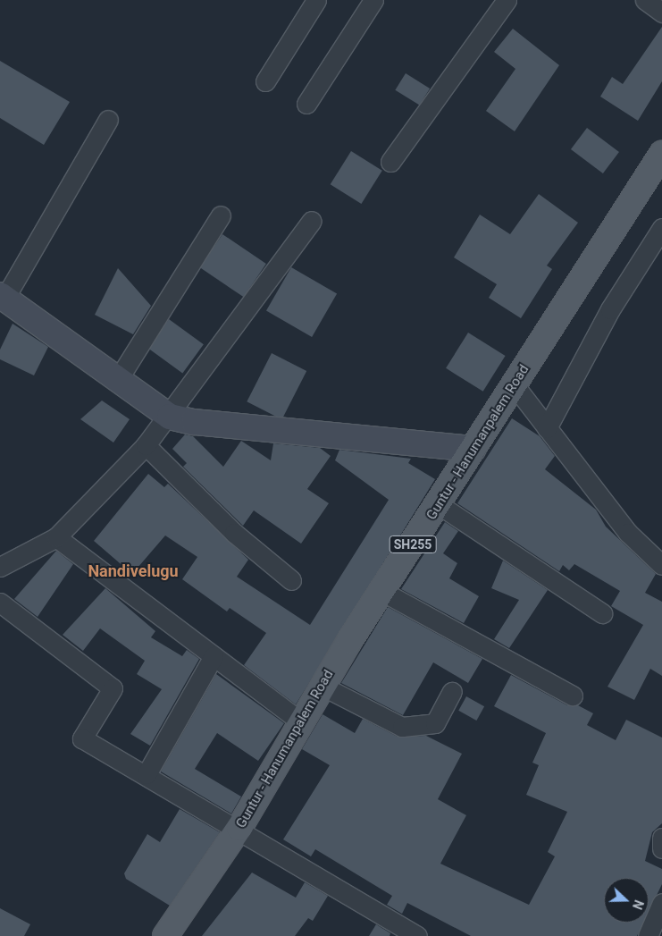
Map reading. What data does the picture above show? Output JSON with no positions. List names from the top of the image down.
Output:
{
  "streets": {
    "main road": ["Guntur - Hanumanpalem Road", "SH255"]
  },
  "districts": ["Nandivelugu"],
  "north": "right"
}
